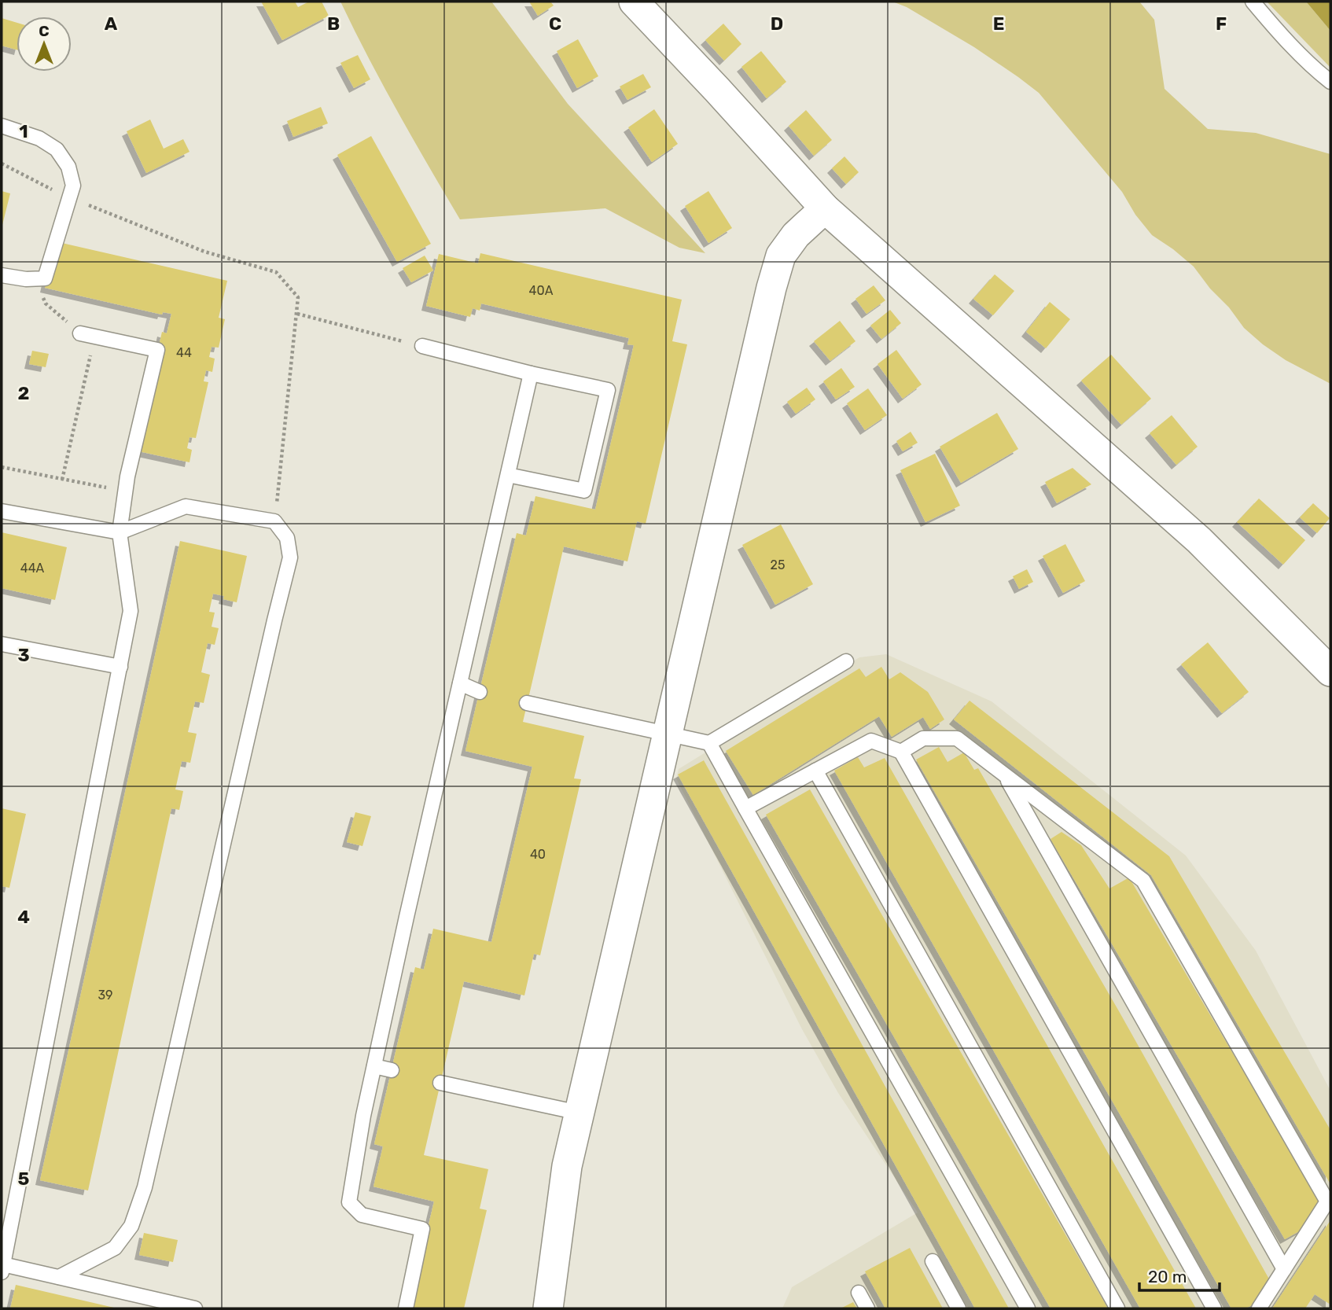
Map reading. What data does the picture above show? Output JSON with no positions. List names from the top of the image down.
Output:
{
  "house_numbers": [
    "40А",
    "44",
    "25",
    "44А",
    "40",
    "39"
  ],
  "scale_bar": "20 m",
  "north": "top",
  "grid": {
    "columns": [
      "A",
      "B",
      "C",
      "D",
      "E",
      "F"
    ],
    "rows": [
      "1",
      "2",
      "3",
      "4",
      "5"
    ]
  }
}
